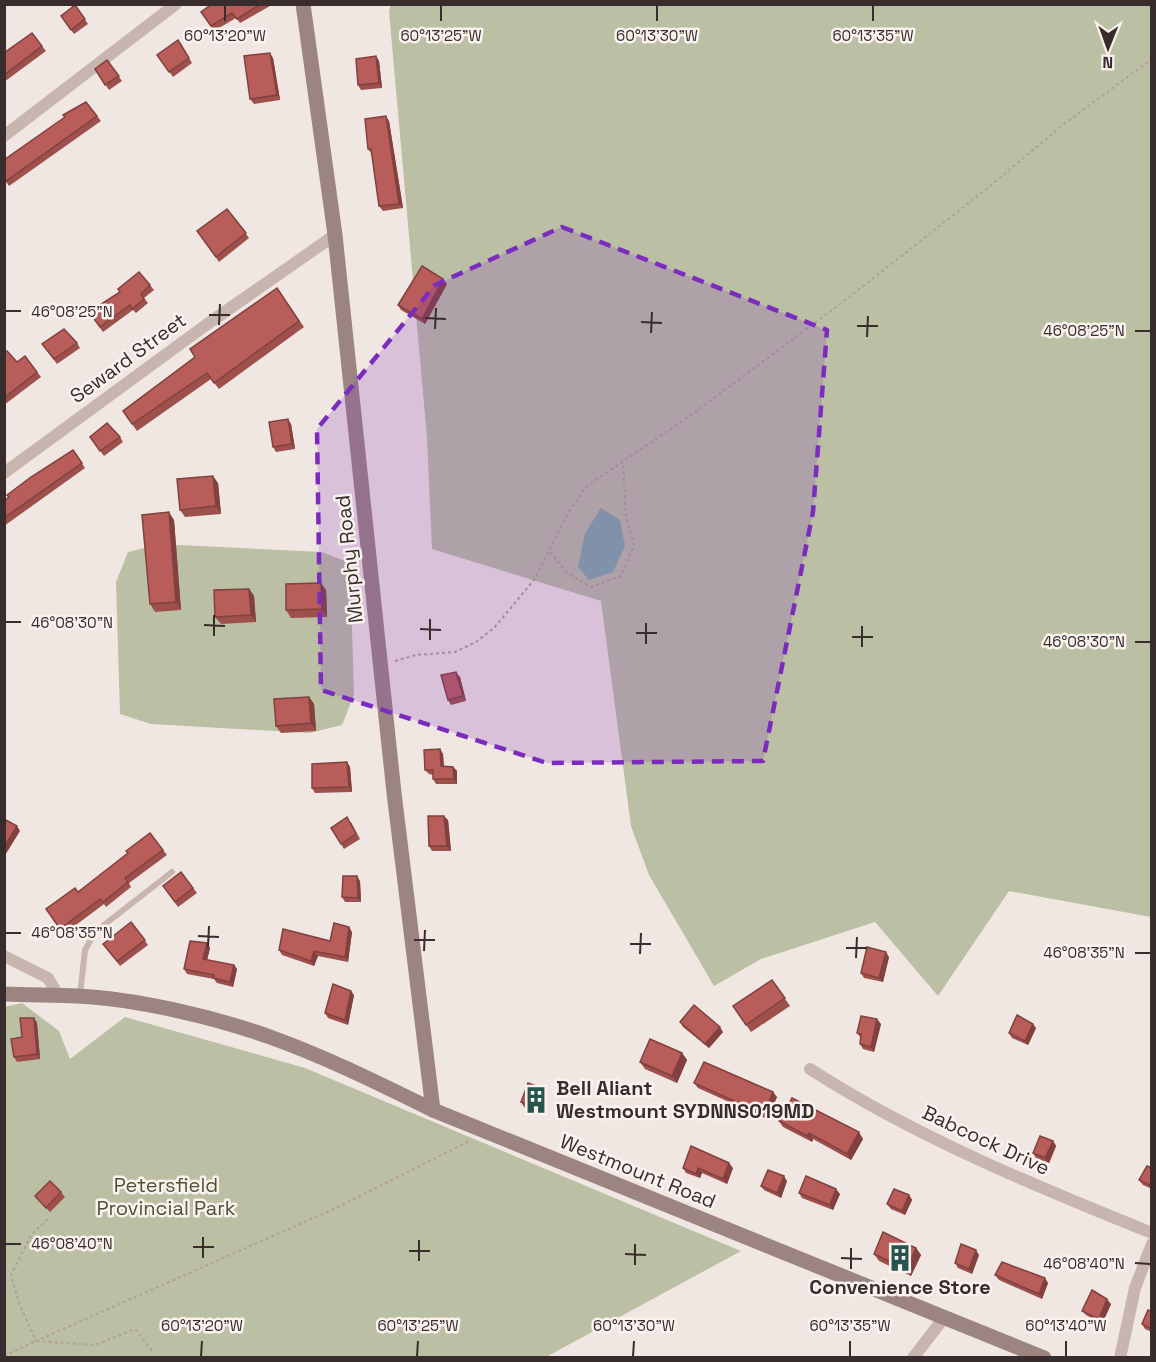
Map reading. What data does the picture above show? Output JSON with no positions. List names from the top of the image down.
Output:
{
  "streets": {
    "main road": ["Murphy Road", "Westmount Road"],
    "street": ["Seward Street", "Babcock Drive"]
  },
  "crossings": [
    ["Seward Street", "Murphy Road"],
    ["Murphy Road", "Westmount Road"]
  ],
  "parks": ["Petersfield Provincial Park"],
  "places": {
    "building": ["Bell Aliant Westmount SYDNNS019MD", "Convenience Store"]
  },
  "north": "bottom",
  "coordinates": [
    "60°13'20\"W",
    "60°13'25\"W",
    "60°13'30\"W",
    "60°13'35\"W",
    "46°08'25\"N",
    "46°08'30\"N",
    "46°08'35\"N",
    "46°08'40\"N",
    "60°13'40\"W"
  ]
}
